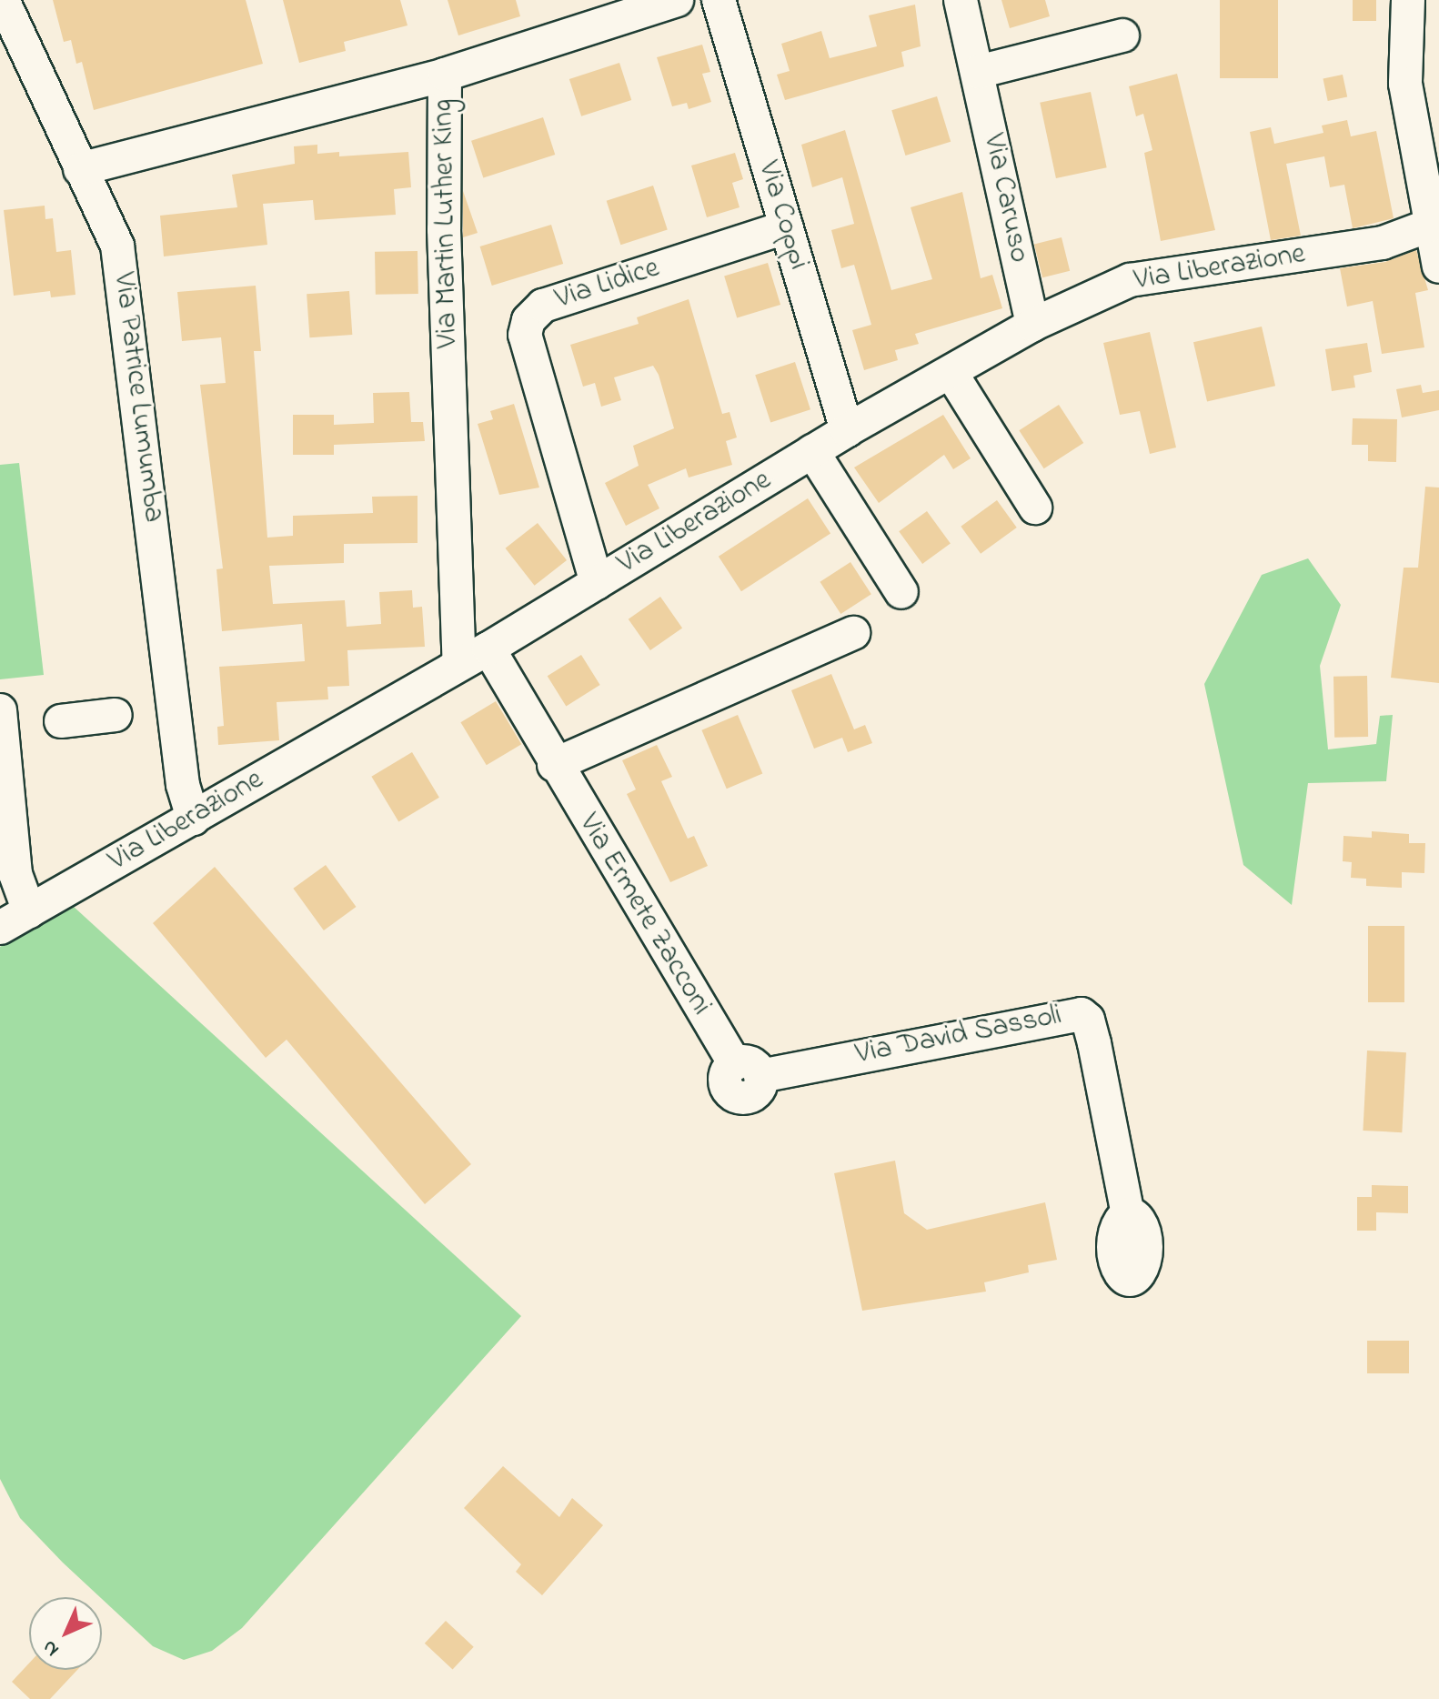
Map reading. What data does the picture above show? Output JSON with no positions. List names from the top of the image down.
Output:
{
  "streets": {
    "street": [
      "Via Caruso",
      "Via Coppi",
      "Via Martin Luther King",
      "Via Liberazione",
      "Via Lidice",
      "Via Patrice Lumumba",
      "Via Ermete Zacconi",
      "Via David Sassoli"
    ]
  },
  "crossings": [
    ["Via Caruso", "Via Liberazione"],
    ["Via Coppi", "Via Liberazione"],
    ["Via Coppi", "Via Lidice"],
    ["Via Martin Luther King", "Via Liberazione"],
    ["Via Martin Luther King", "Via Patrice Lumumba"],
    ["Via Liberazione", "Via Lidice"],
    ["Via Liberazione", "Via Patrice Lumumba"],
    ["Via Liberazione", "Via Ermete Zacconi"],
    ["Via Ermete Zacconi", "Via David Sassoli"]
  ],
  "north": "bottom left"
}
